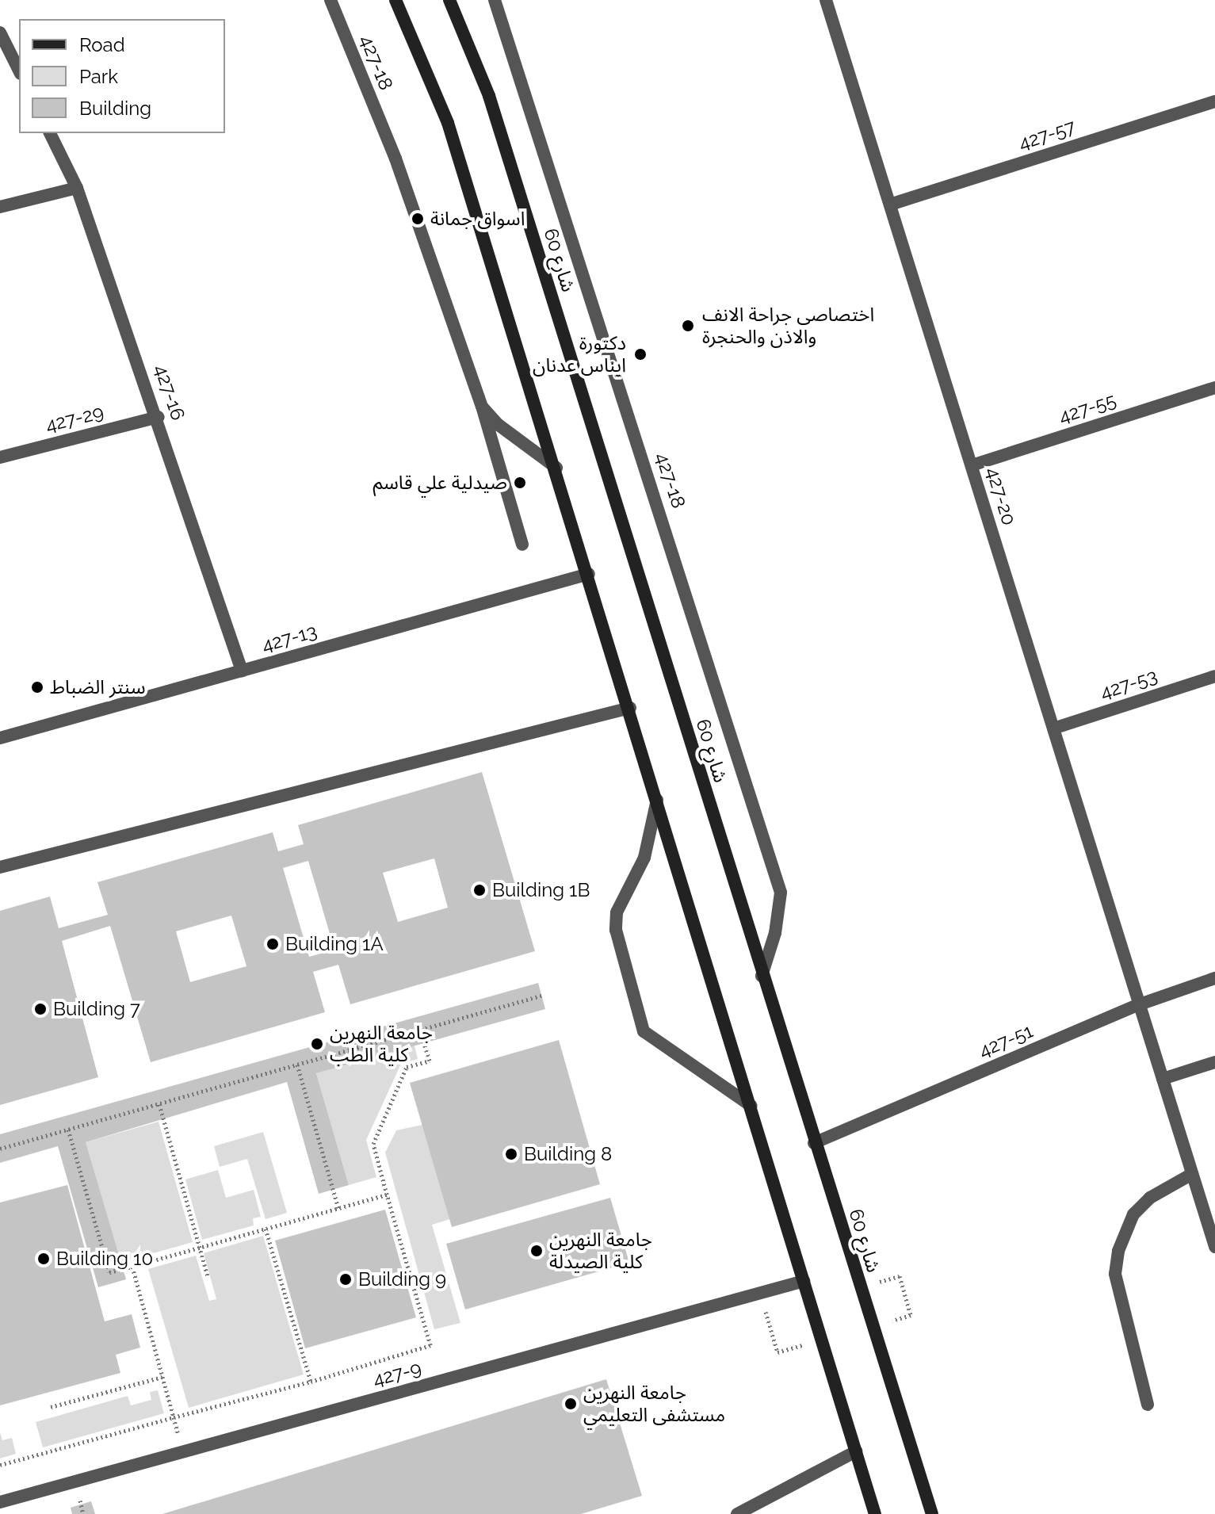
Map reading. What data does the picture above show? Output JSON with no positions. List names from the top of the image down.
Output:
{
  "streets": {
    "street": [
      "427-18",
      "427-57",
      "شارع 60",
      "427-16",
      "427-55",
      "427-29",
      "427-20",
      "427-13",
      "427-53",
      "427-51",
      "427-9"
    ]
  },
  "crossings": [
    ["427-18", "شارع 60"],
    ["427-57", "427-20"],
    ["شارع 60", "427-51"],
    ["427-16", "427-29"],
    ["427-16", "427-13"],
    ["427-55", "427-20"],
    ["427-20", "427-53"],
    ["427-20", "427-51"]
  ],
  "places": [
    "اسواق جمانة",
    "اختصاصي جراحة الانف والاذن والحنجرة",
    "دكتورة ايناس عدنان",
    "صيدلية علي قاسم",
    "سنتر الضباط",
    "Building 1B",
    "Building 1A",
    "Building 7",
    "جامعة النهرين كلية الطب",
    "Building 8",
    "جامعة النهرين كلية الصيدلة",
    "Building 10",
    "Building 9",
    "جامعة النهرين مستشفى التعليمي"
  ],
  "legend": ["Road", "Park", "Building"]
}
